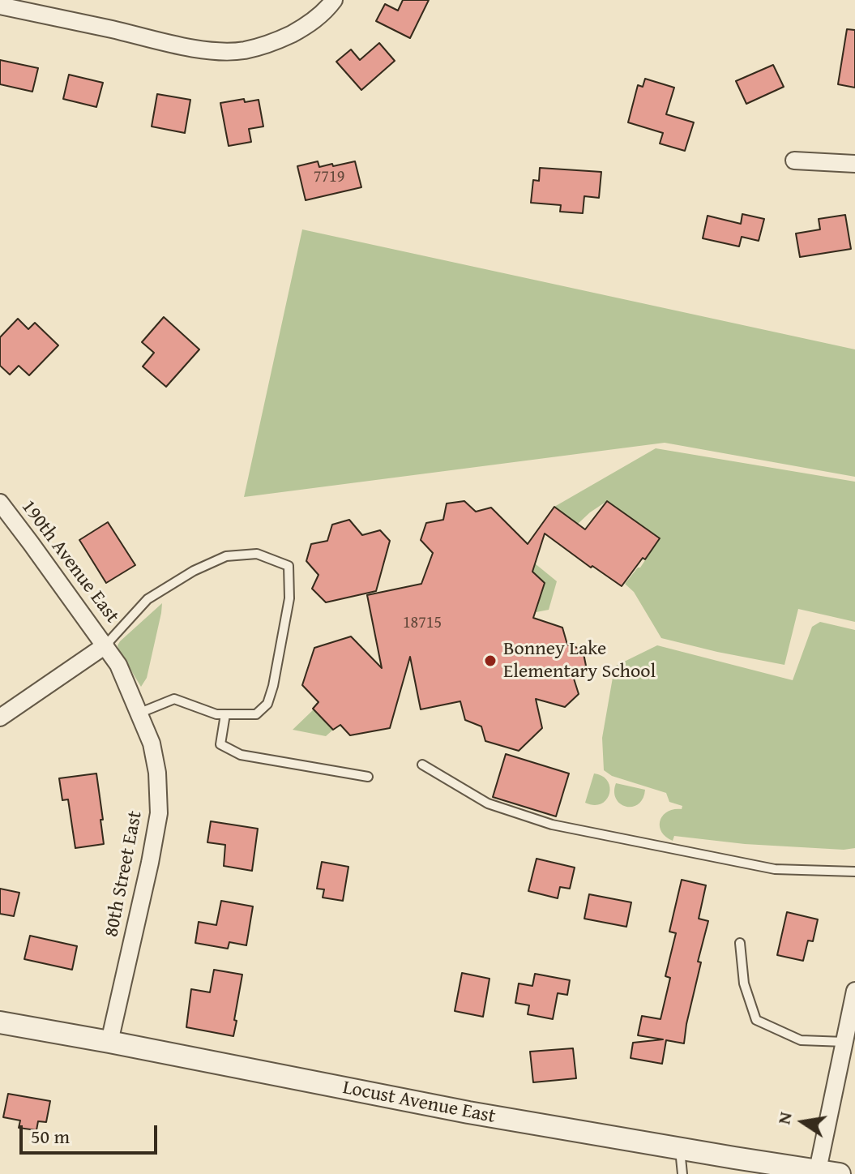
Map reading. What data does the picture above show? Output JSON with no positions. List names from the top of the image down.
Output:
{
  "streets": {
    "street": ["190th Avenue East", "80th Street East", "Locust Avenue East"]
  },
  "crossings": [
    ["190th Avenue East", "80th Street East"],
    ["80th Street East", "Locust Avenue East"]
  ],
  "places": ["Bonney Lake Elementary School"],
  "house_numbers": ["7719", "18715"],
  "scale_bar": "50 m",
  "north": "left"
}
